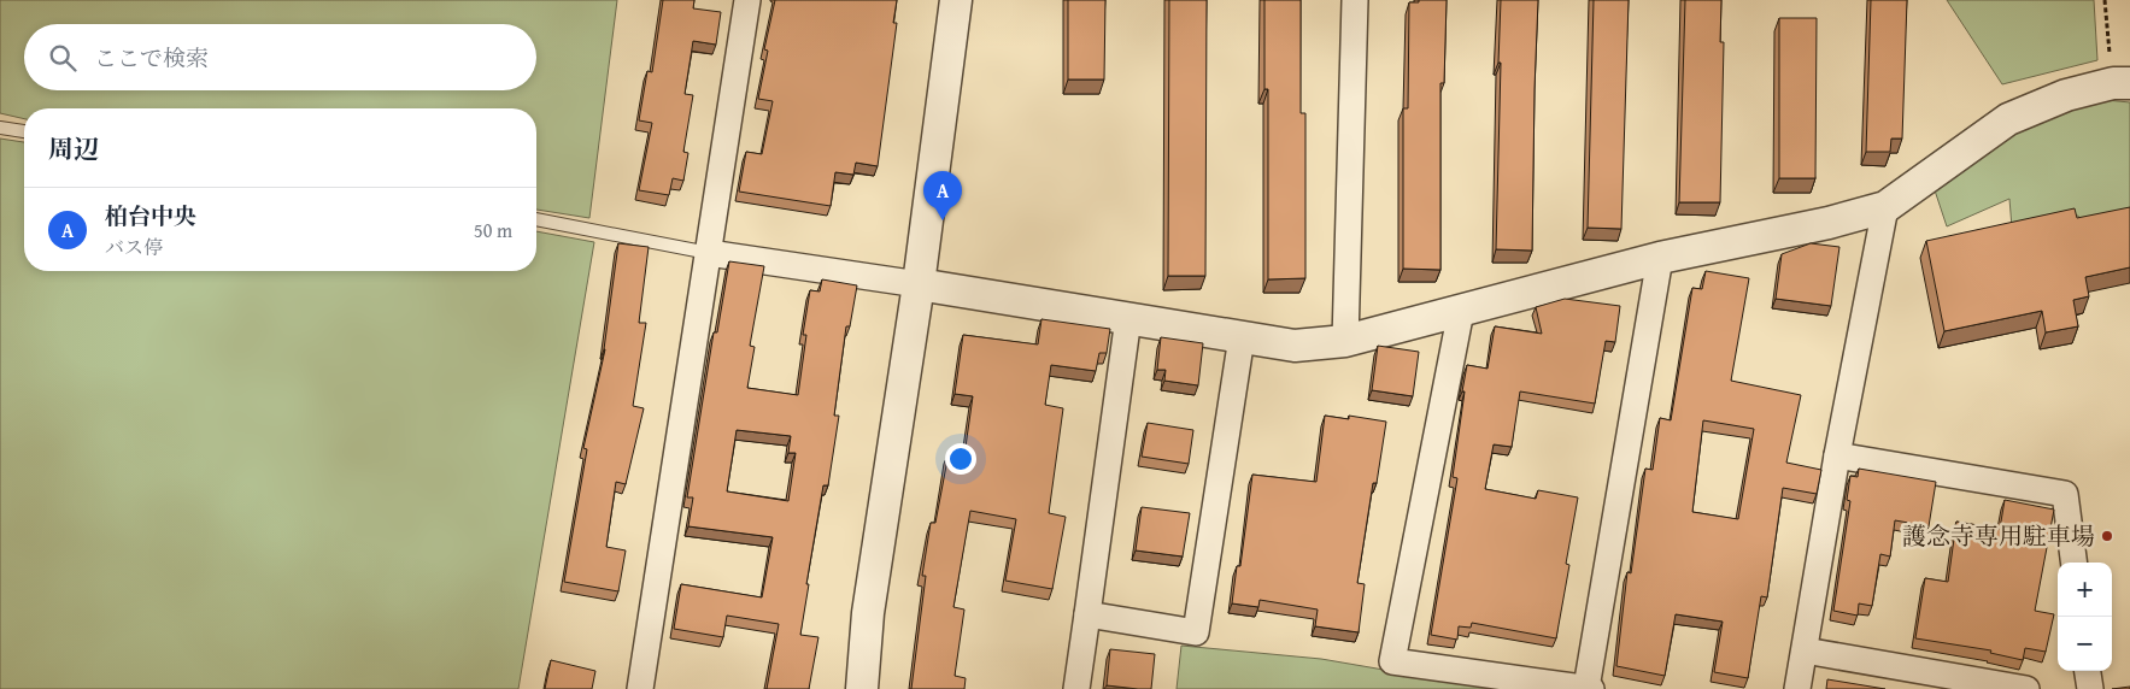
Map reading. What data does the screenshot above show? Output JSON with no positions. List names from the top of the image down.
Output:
{
  "places": ["護念寺専用駐車場"],
  "page": {
    "search": "ここで検索",
    "heading": "周辺",
    "pins": "A",
    "list": [
      {
        "mark": "A",
        "name": "柏台中央",
        "note": "バス停",
        "value": "50 m"
      }
    ],
    "map_buttons": ["+", "−"]
  }
}
